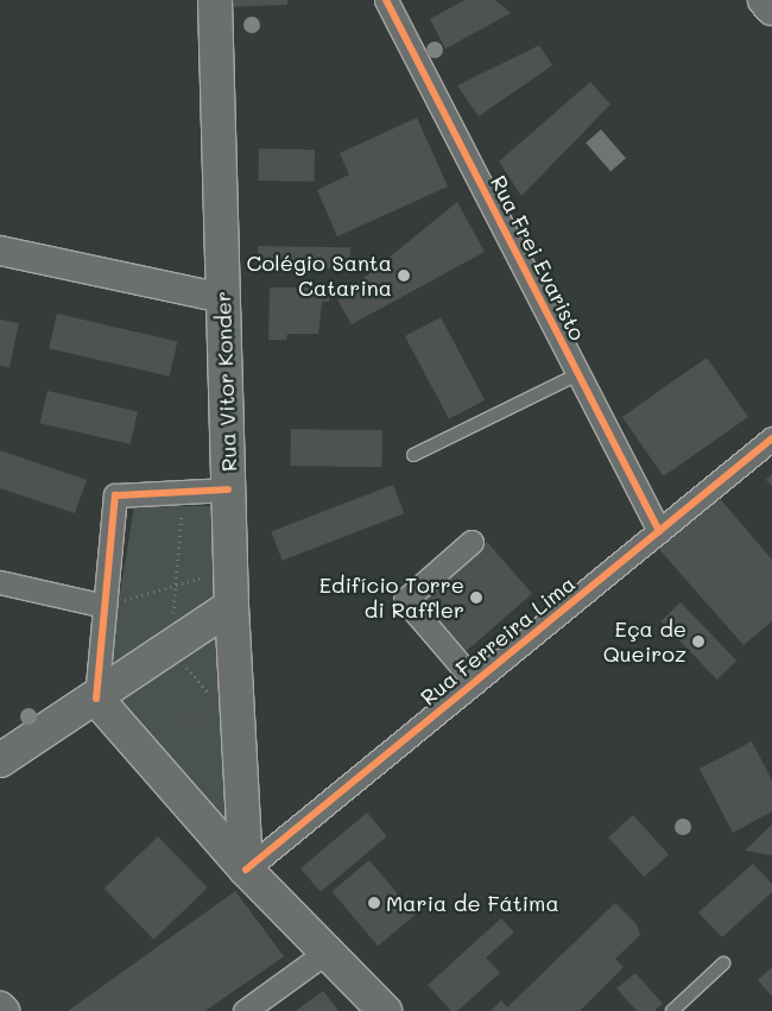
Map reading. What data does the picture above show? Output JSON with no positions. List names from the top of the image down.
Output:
{
  "streets": {
    "main road": ["Rua Vitor Konder"],
    "street": ["Rua Frei Evaristo", "Rua Ferreira Lima"]
  },
  "crossings": [
    ["Rua Frei Evaristo", "Rua Ferreira Lima"],
    ["Rua Vitor Konder", "Rua Ferreira Lima"]
  ],
  "places": [
    "Colégio Santa Catarina",
    "Edifício Torre di Raffler",
    "Eça de Queiroz",
    "Maria de Fátima"
  ]
}
